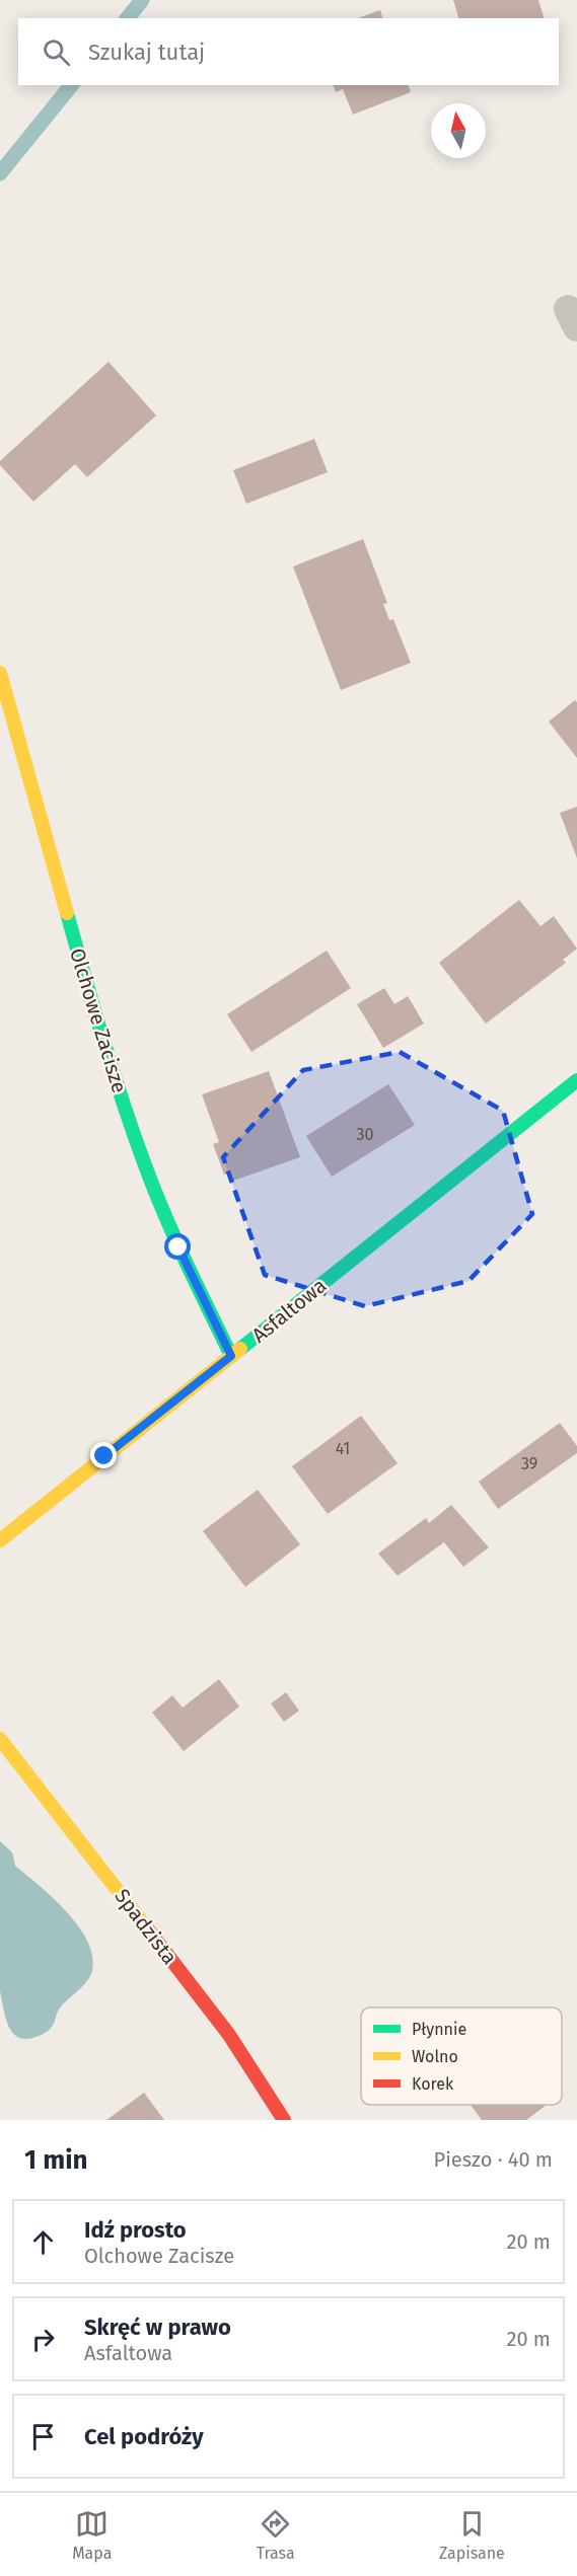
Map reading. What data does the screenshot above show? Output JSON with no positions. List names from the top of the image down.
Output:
{
  "streets": {
    "street": ["Olchowe Zacisze", "Asfaltowa", "Spadzista"]
  },
  "crossings": [
    ["Olchowe Zacisze", "Asfaltowa"]
  ],
  "house_numbers": ["30", "41", "39"],
  "legend": ["Płynnie", "Wolno", "Korek"],
  "north": "top",
  "page": {
    "search": "Szukaj tutaj",
    "heading": ["1 min", "Pieszo · 40 m"],
    "list": [
      ["Idź prosto", "Olchowe Zacisze", "20 m"],
      ["Skręć w prawo", "Asfaltowa", "20 m"],
      "Cel podróży"
    ],
    "nav": ["Mapa", "Trasa", "Zapisane"]
  }
}
